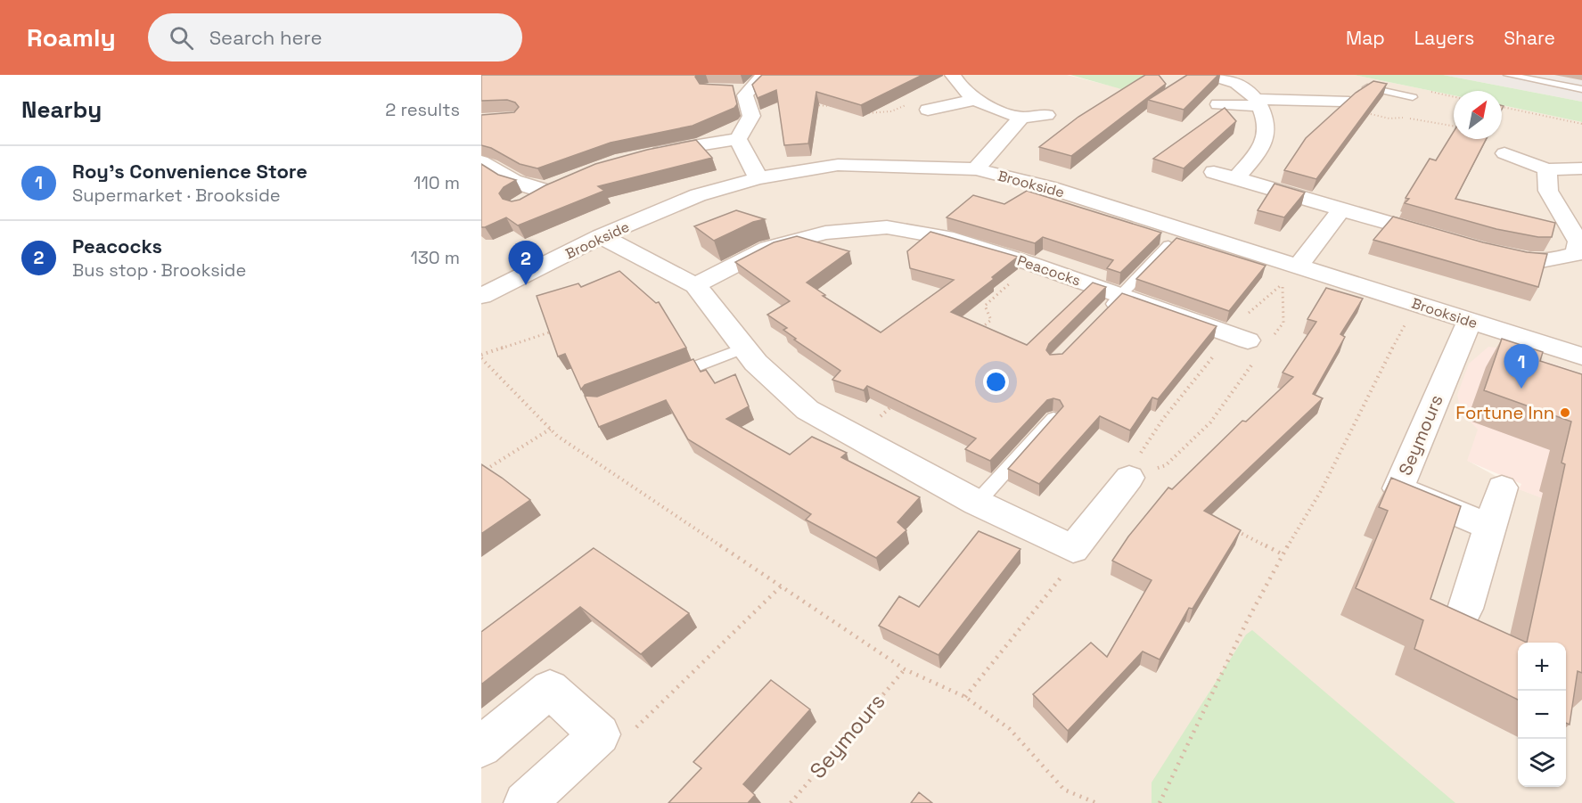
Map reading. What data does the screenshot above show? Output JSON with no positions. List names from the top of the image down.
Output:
{
  "streets": {
    "street": ["Brookside", "Peacocks", "Seymours"]
  },
  "crossings": [
    ["Brookside", "Seymours"]
  ],
  "places": ["Fortune Inn"],
  "north": "top right",
  "page": {
    "header": "Roamly",
    "search": "Search here",
    "nav": ["Map", "Layers", "Share"],
    "heading": ["Nearby", "2 results"],
    "list": [
      {
        "mark": "1",
        "name": "Roy's Convenience Store",
        "note": "Supermarket · Brookside",
        "value": "110 m"
      },
      {
        "mark": "2",
        "name": "Peacocks",
        "note": "Bus stop · Brookside",
        "value": "130 m"
      }
    ],
    "pins": ["2", "1"],
    "map_buttons": ["+", "−"]
  }
}
